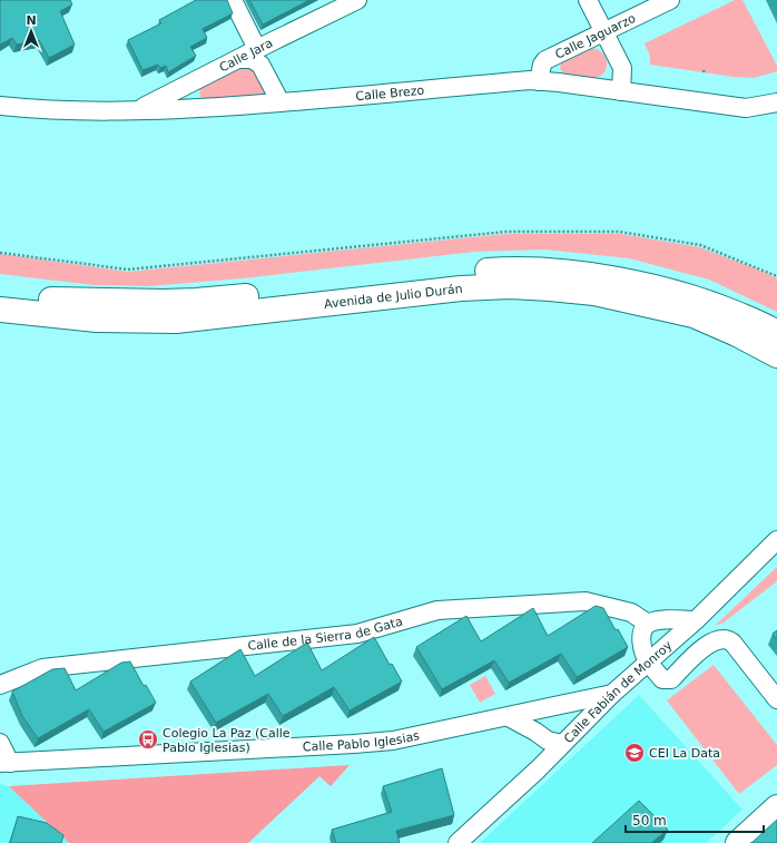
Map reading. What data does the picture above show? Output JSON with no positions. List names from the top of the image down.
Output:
{
  "streets": {
    "main road": ["Avenida de Julio Durán"],
    "street": [
      "Calle Jaguarzo",
      "Calle Jara",
      "Calle Brezo",
      "Calle de la Sierra de Gata",
      "Calle Fabián de Monroy",
      "Calle Pablo Iglesias"
    ]
  },
  "crossings": [
    ["Calle Jaguarzo", "Calle Brezo"],
    ["Calle Jara", "Calle Brezo"],
    ["Calle Fabián de Monroy", "Calle Pablo Iglesias"]
  ],
  "places": {
    "bus stop": ["Colegio La Paz (Calle Pablo Iglesias)"],
    "school or university": ["CEI La Data"]
  },
  "scale_bar": "50 m",
  "north": "top"
}
